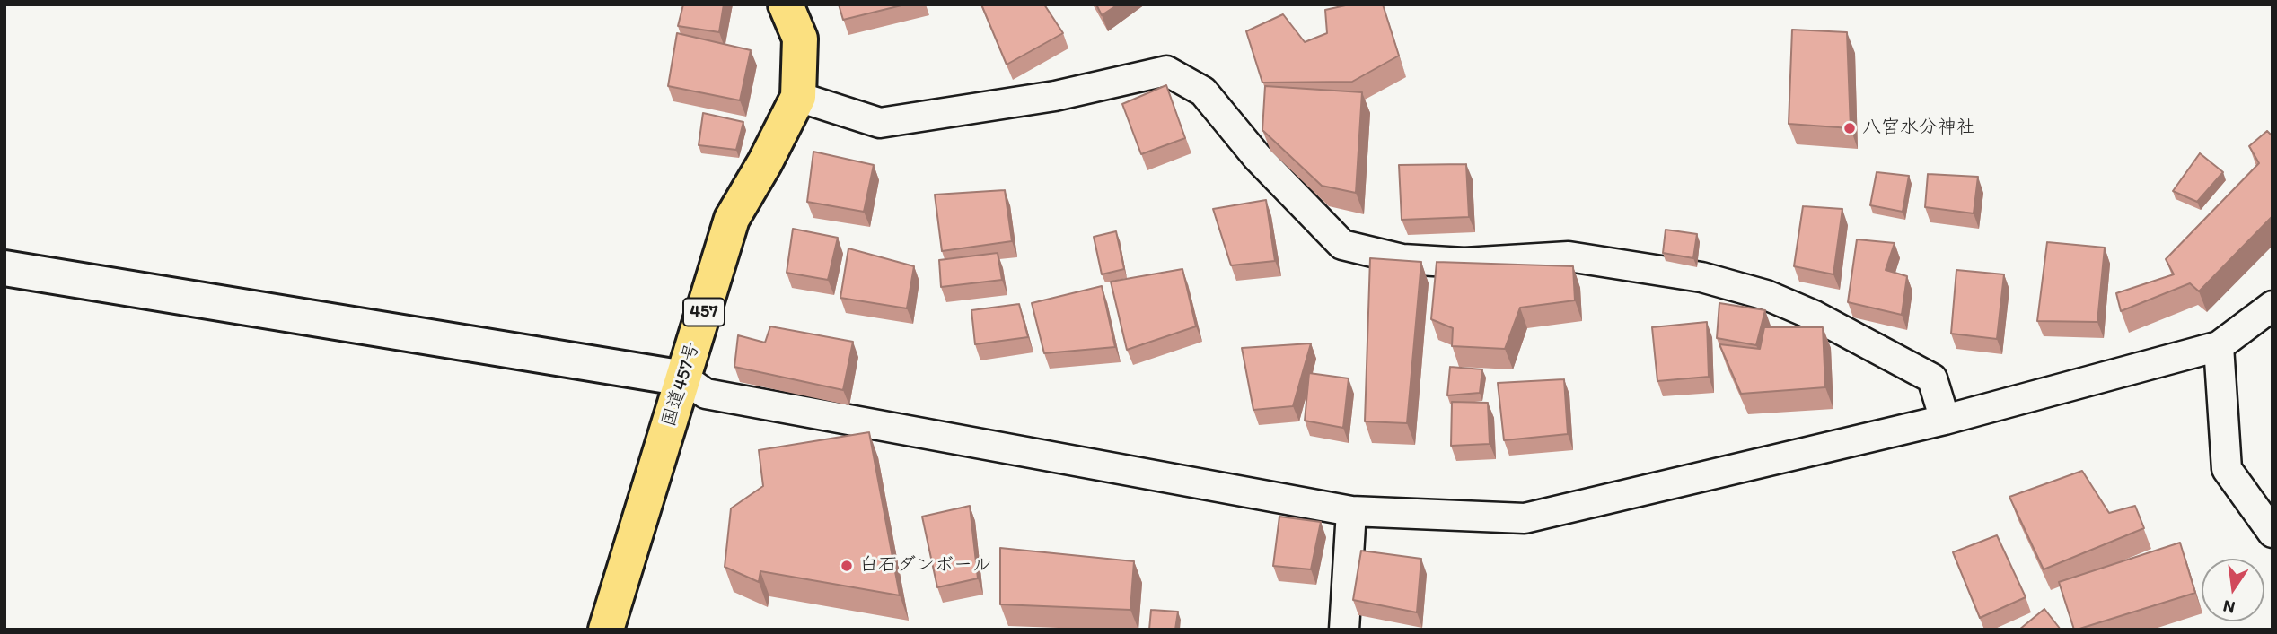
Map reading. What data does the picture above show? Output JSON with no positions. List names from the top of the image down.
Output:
{
  "streets": {
    "highway": ["457", "国道457号"]
  },
  "places": ["八宮水分神社", "白石ダンボール"],
  "north": "bottom"
}
